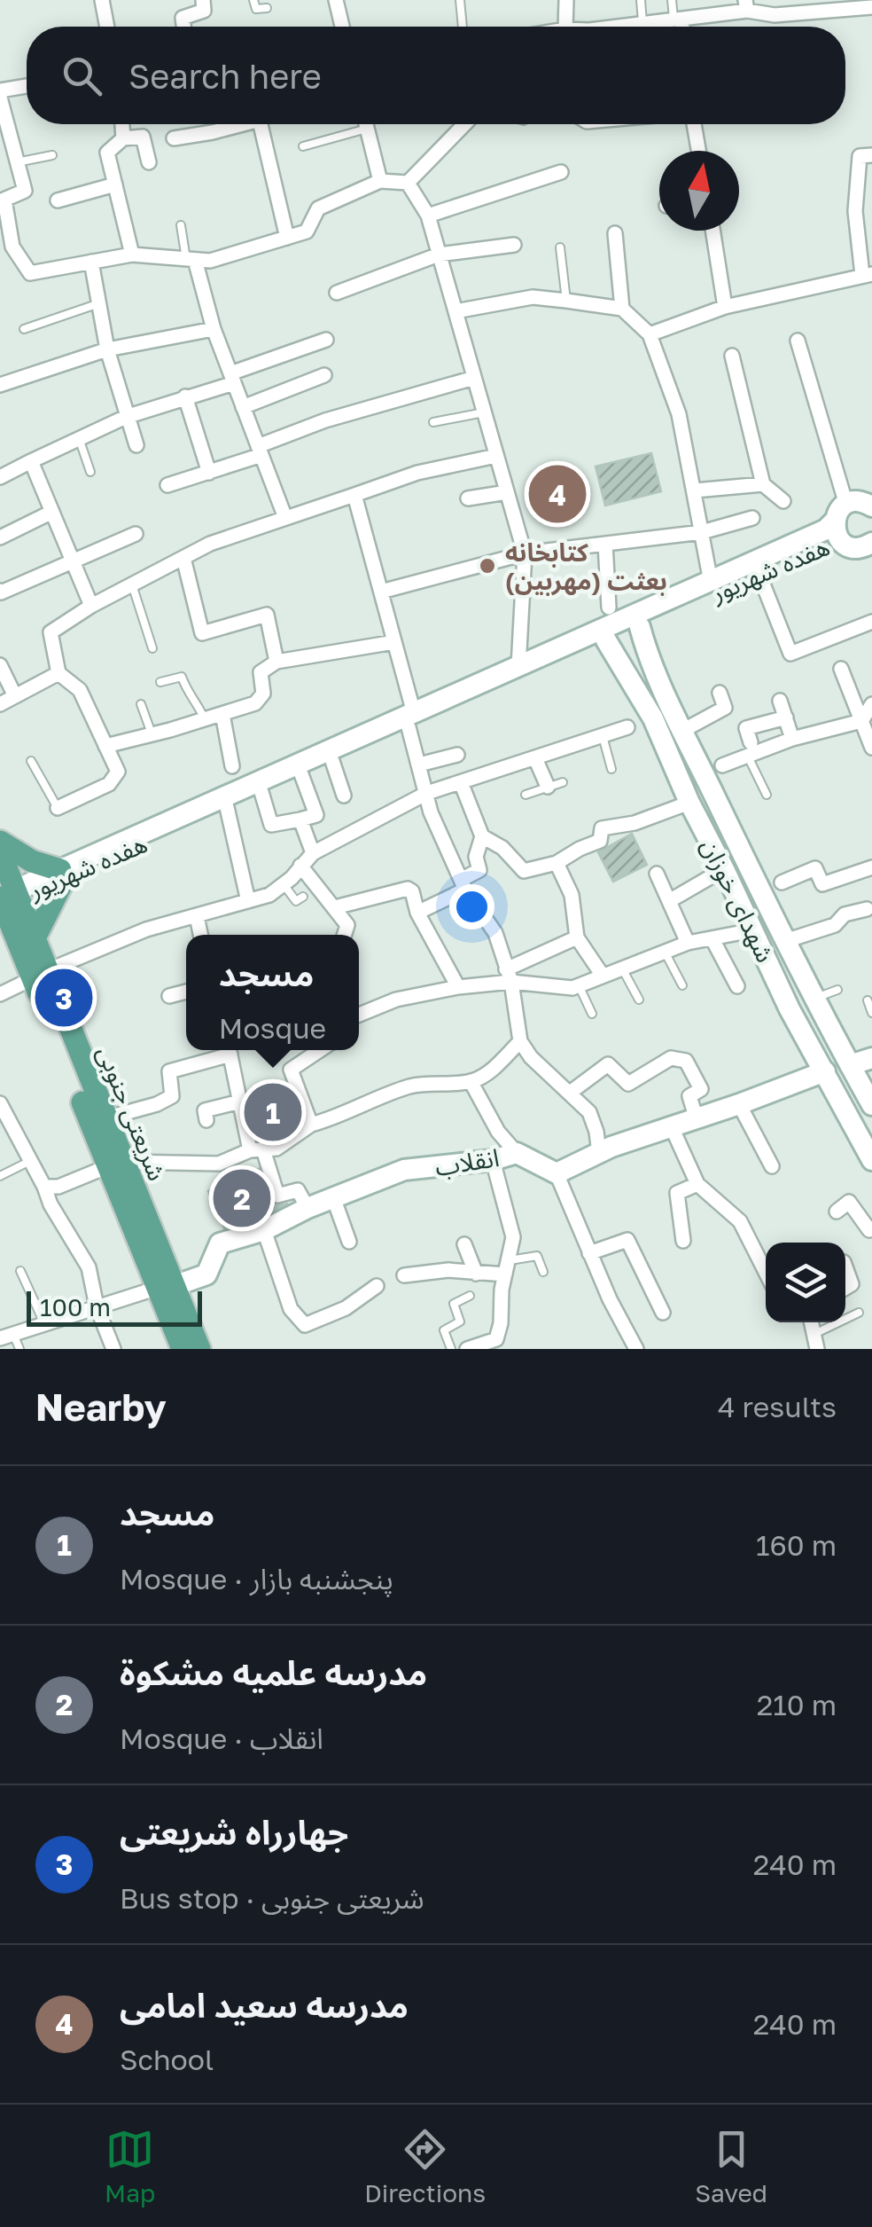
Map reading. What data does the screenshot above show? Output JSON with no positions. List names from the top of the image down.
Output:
{
  "streets": {
    "main road": ["شریعتی جنوبی"],
    "street": ["هفده شهریور", "شهدای خوزان", "انقلاب"]
  },
  "crossings": [
    ["هفده شهریور", "شهدای خوزان"],
    ["هفده شهریور", "شریعتی جنوبی"],
    ["شریعتی جنوبی", "انقلاب"]
  ],
  "places": ["کتابخانه بعثت (مهربین)"],
  "scale_bar": "100 m",
  "north": "top",
  "page": {
    "search": "Search here",
    "pins": [
      "4",
      "3",
      "1",
      "2"
    ],
    "popup": ["مسجد", "Mosque"],
    "scale": "100 m",
    "heading": ["Nearby", "4 results"],
    "list": [
      {
        "mark": "1",
        "name": "مسجد",
        "note": "Mosque · پنجشنبه بازار",
        "value": "160 m"
      },
      {
        "mark": "2",
        "name": "مدرسه علمیه مشکوة",
        "note": "Mosque · انقلاب",
        "value": "210 m"
      },
      {
        "mark": "3",
        "name": "جهارراه شریعتی",
        "note": "Bus stop · شریعتی جنوبی",
        "value": "240 m"
      },
      {
        "mark": "4",
        "name": "مدرسه سعید امامی",
        "note": "School",
        "value": "240 m"
      }
    ],
    "nav": ["Map", "Directions", "Saved"]
  }
}
